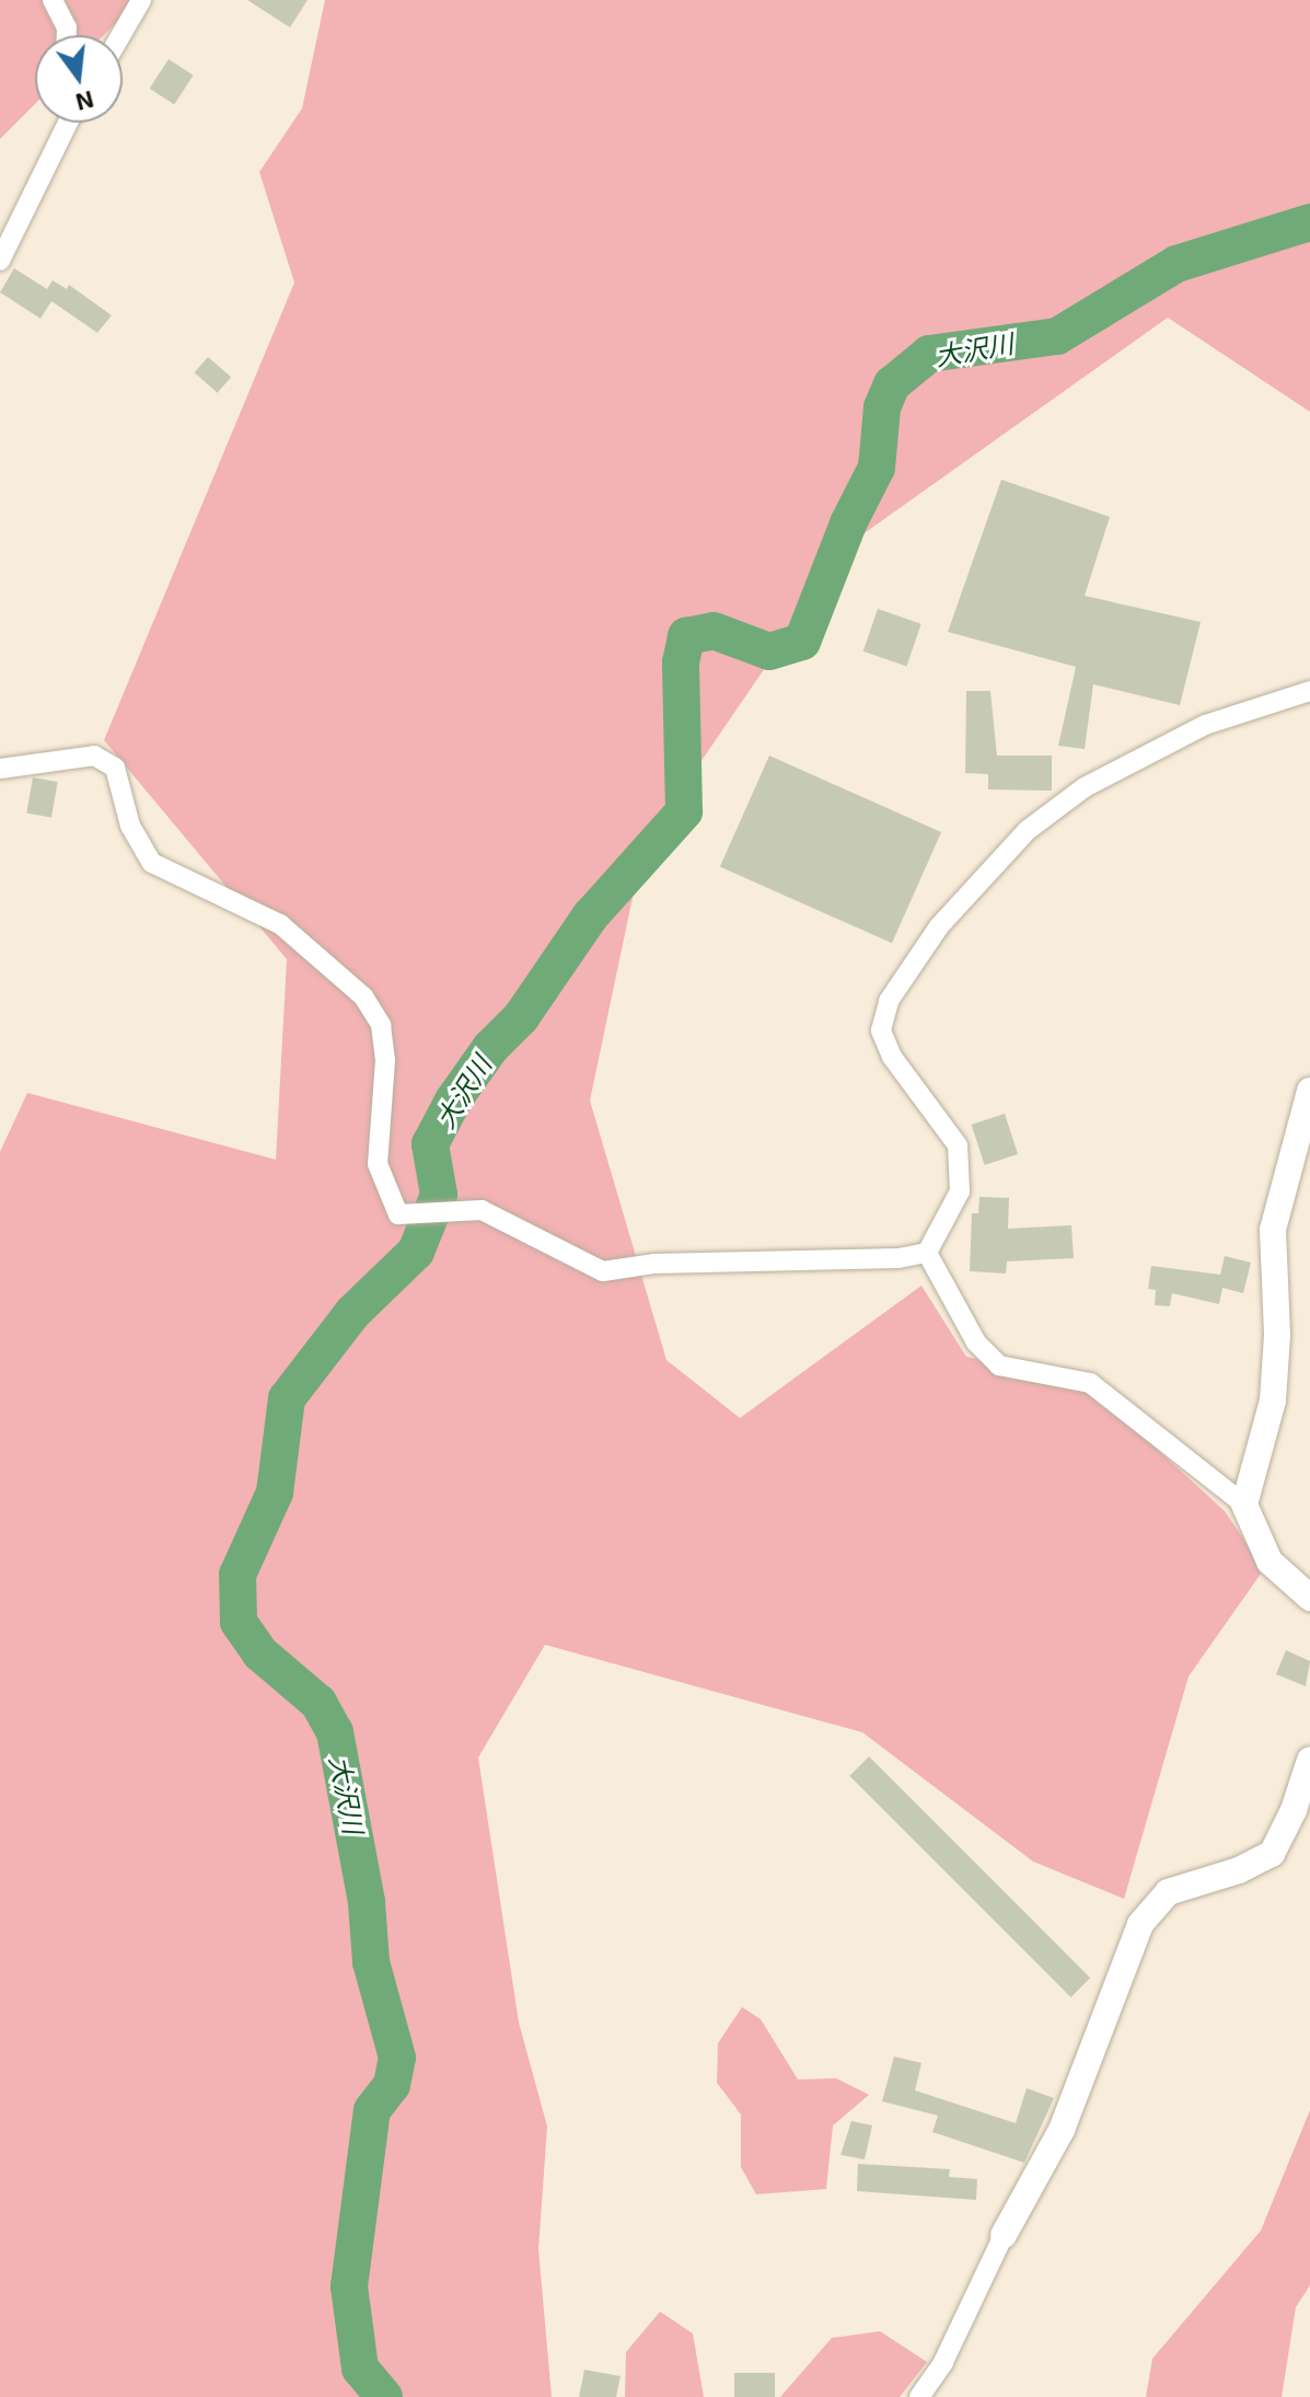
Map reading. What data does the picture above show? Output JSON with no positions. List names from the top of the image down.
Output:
{
  "water": ["大沢川"],
  "north": "bottom"
}
